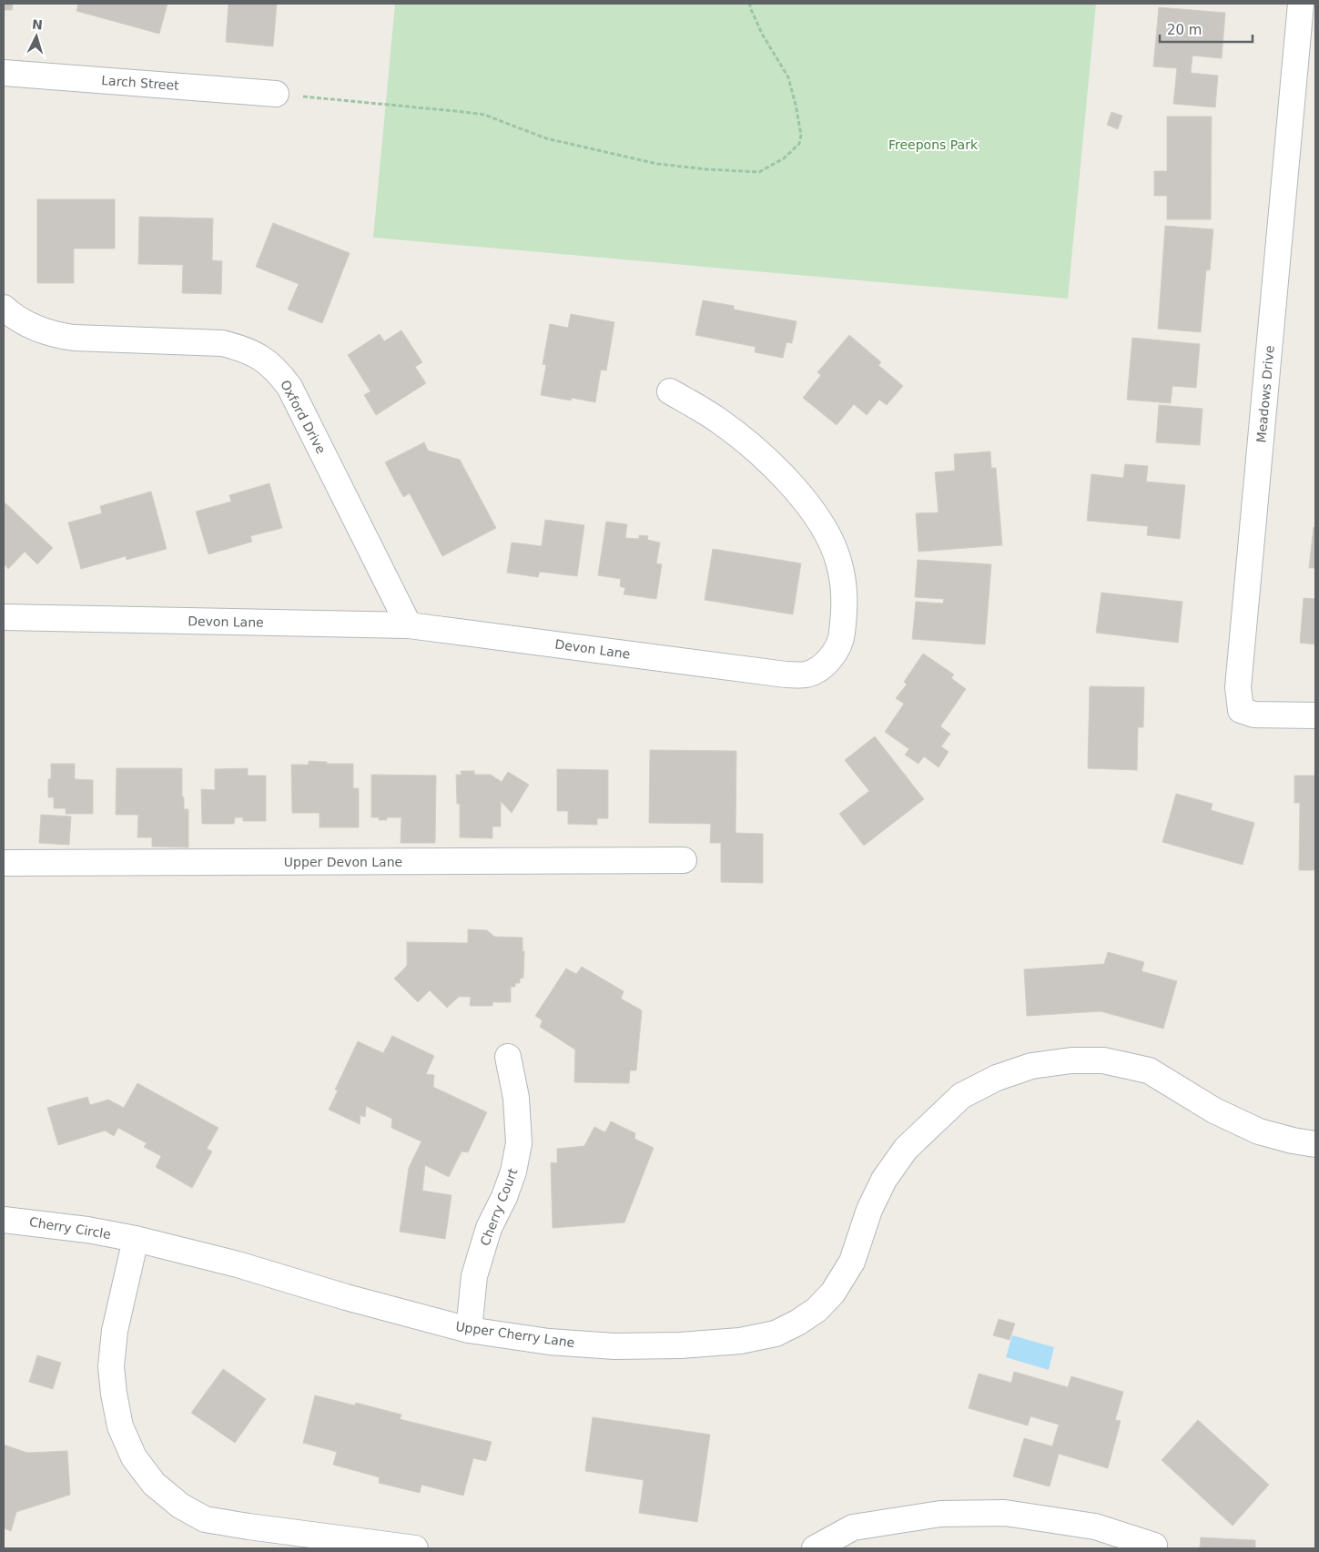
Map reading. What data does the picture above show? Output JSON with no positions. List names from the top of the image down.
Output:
{
  "streets": {
    "street": [
      "Larch Street",
      "Meadows Drive",
      "Oxford Drive",
      "Devon Lane",
      "Upper Devon Lane",
      "Cherry Court",
      "Cherry Circle",
      "Upper Cherry Lane"
    ]
  },
  "crossings": [
    ["Oxford Drive", "Devon Lane"],
    ["Cherry Court", "Upper Cherry Lane"],
    ["Cherry Circle", "Upper Cherry Lane"]
  ],
  "parks": ["Freepons Park"],
  "scale_bar": "20 m",
  "north": "top"
}
